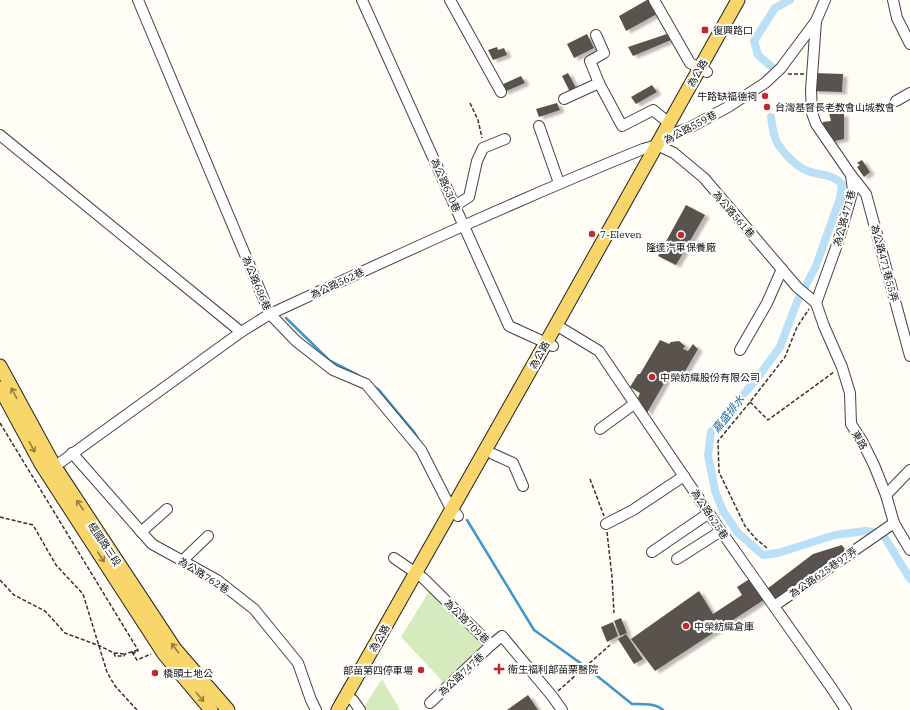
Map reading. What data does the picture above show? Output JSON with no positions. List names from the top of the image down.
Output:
{
  "streets": {
    "main road": ["為公路", "經國路三段"],
    "street": [
      "為公路559巷",
      "為公路630巷",
      "為公路561巷",
      "為公路471巷",
      "為公路471巷55弄",
      "為公路686巷",
      "為公路562巷",
      "東路",
      "為公路625巷",
      "為公路625巷97弄",
      "為公路762巷",
      "為公路709巷",
      "為公路747巷"
    ]
  },
  "crossings": [
    ["為公路", "為公路559巷"],
    ["為公路", "為公路630巷"],
    ["為公路", "為公路561巷"],
    ["為公路", "為公路686巷"],
    ["為公路", "為公路562巷"],
    ["為公路", "為公路625巷"],
    ["為公路", "為公路709巷"],
    ["為公路630巷", "為公路562巷"],
    ["為公路561巷", "為公路471巷"],
    ["為公路561巷", "為公路562巷"],
    ["為公路561巷", "東路"],
    ["為公路471巷", "為公路471巷55弄"],
    ["為公路471巷", "東路"],
    ["為公路686巷", "為公路562巷"],
    ["為公路562巷", "經國路三段"],
    ["為公路562巷", "為公路762巷"],
    ["東路", "為公路625巷97弄"],
    ["為公路625巷", "為公路625巷97弄"],
    ["為公路709巷", "為公路747巷"]
  ],
  "water": ["嘉盛排水"],
  "places": {
    "transit": ["復興路口"],
    "other": [
      "牛路缺福德祠",
      "台灣基督長老教會山城教會",
      "7-Eleven",
      "隆達汽車保養廠",
      "中榮紡織股份有限公司",
      "中榮紡織倉庫",
      "部苗第四停車場",
      "橋頭土地公"
    ],
    "health": ["衛生福利部苗栗醫院"]
  }
}
